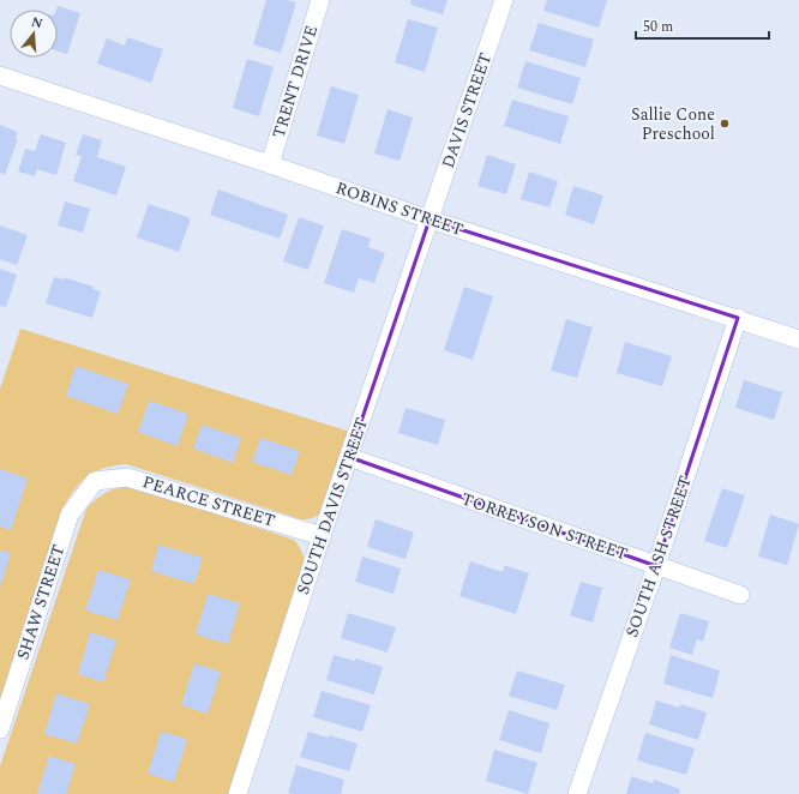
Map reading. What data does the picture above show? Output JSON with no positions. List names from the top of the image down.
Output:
{
  "streets": {
    "street": [
      "TRENT DRIVE",
      "DAVIS STREET",
      "ROBINS STREET",
      "PEARCE STREET",
      "SOUTH DAVIS STREET",
      "TORREYSON STREET",
      "SOUTH ASH STREET",
      "SHAW STREET"
    ]
  },
  "crossings": [
    ["TRENT DRIVE", "ROBINS STREET"],
    ["DAVIS STREET", "ROBINS STREET"],
    ["DAVIS STREET", "SOUTH DAVIS STREET"],
    ["ROBINS STREET", "SOUTH DAVIS STREET"],
    ["ROBINS STREET", "SOUTH ASH STREET"],
    ["PEARCE STREET", "SOUTH DAVIS STREET"],
    ["PEARCE STREET", "SHAW STREET"],
    ["SOUTH DAVIS STREET", "TORREYSON STREET"],
    ["TORREYSON STREET", "SOUTH ASH STREET"]
  ],
  "places": ["Sallie Cone Preschool"],
  "scale_bar": "50 m",
  "north": "top"
}
